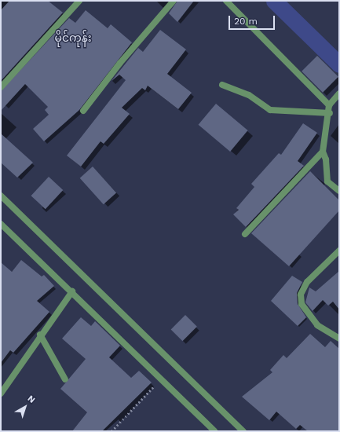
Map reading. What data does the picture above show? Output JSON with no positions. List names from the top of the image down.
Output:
{
  "districts": ["မိုင်ကုန်း"],
  "scale_bar": "20 m",
  "north": "top right"
}
